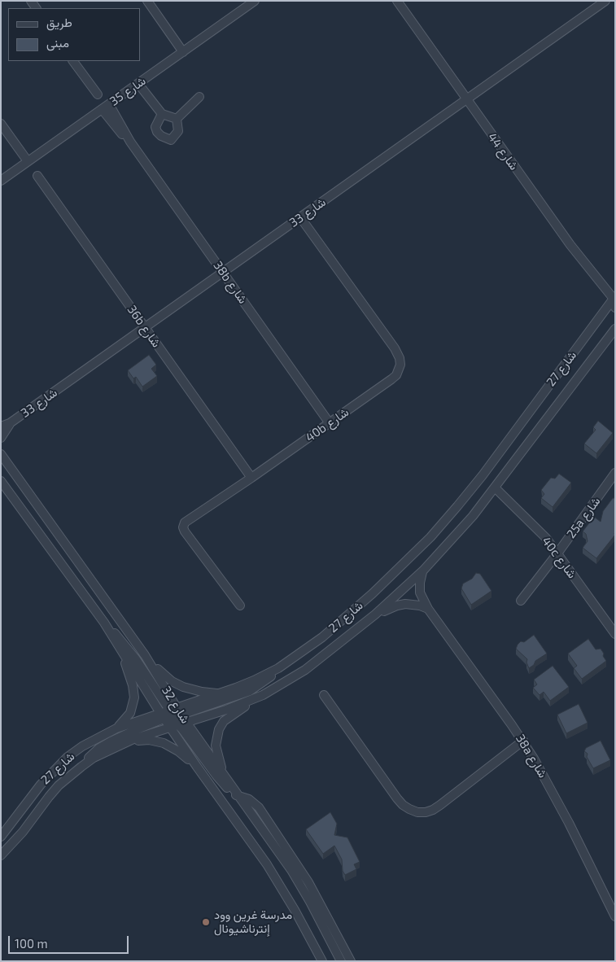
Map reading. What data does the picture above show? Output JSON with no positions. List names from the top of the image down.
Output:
{
  "streets": {
    "street": [
      "شارع 35",
      "شارع 44",
      "شارع 33",
      "38b شارع",
      "36b شارع",
      "شارع 27",
      "40b شارع",
      "25a شارع",
      "40c شارع",
      "شارع 32",
      "38a شارع"
    ]
  },
  "crossings": [
    ["شارع 35", "38b شارع"],
    ["شارع 44", "شارع 33"],
    ["شارع 44", "شارع 27"],
    ["شارع 33", "38b شارع"],
    ["شارع 33", "36b شارع"],
    ["شارع 33", "40b شارع"],
    ["38b شارع", "40b شارع"],
    ["36b شارع", "40b شارع"],
    ["شارع 27", "40c شارع"],
    ["شارع 27", "شارع 32"],
    ["شارع 27", "38a شارع"],
    ["25a شارع", "40c شارع"]
  ],
  "places": ["مدرسة غرين وود إنترناشيونال"],
  "legend": ["طريق", "مبنى"],
  "scale_bar": "100 m"
}
